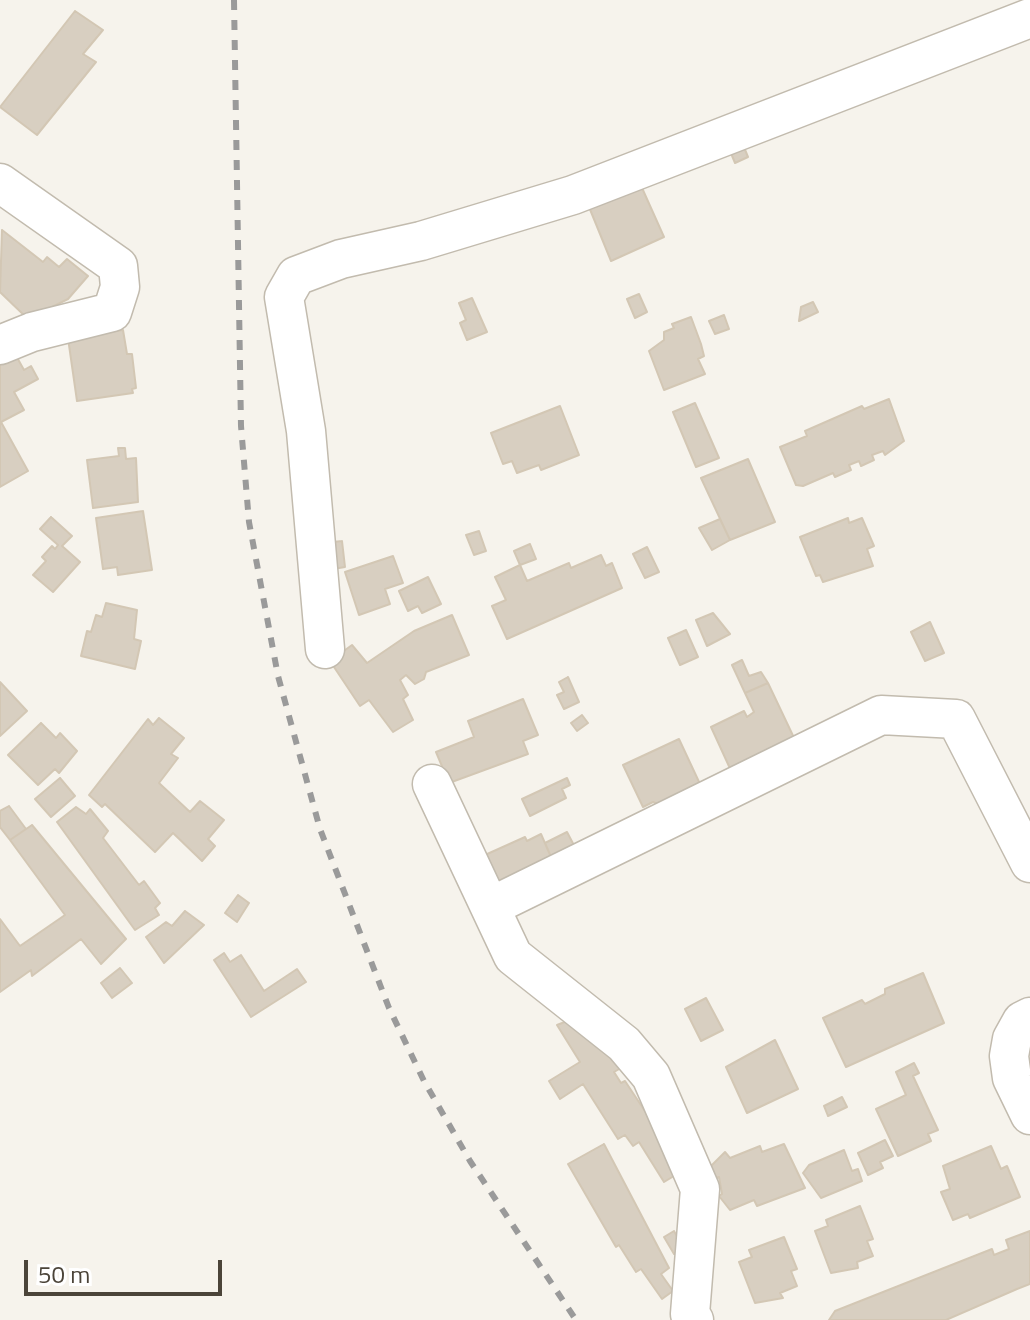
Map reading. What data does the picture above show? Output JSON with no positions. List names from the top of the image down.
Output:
{
  "scale_bar": "50 m"
}
